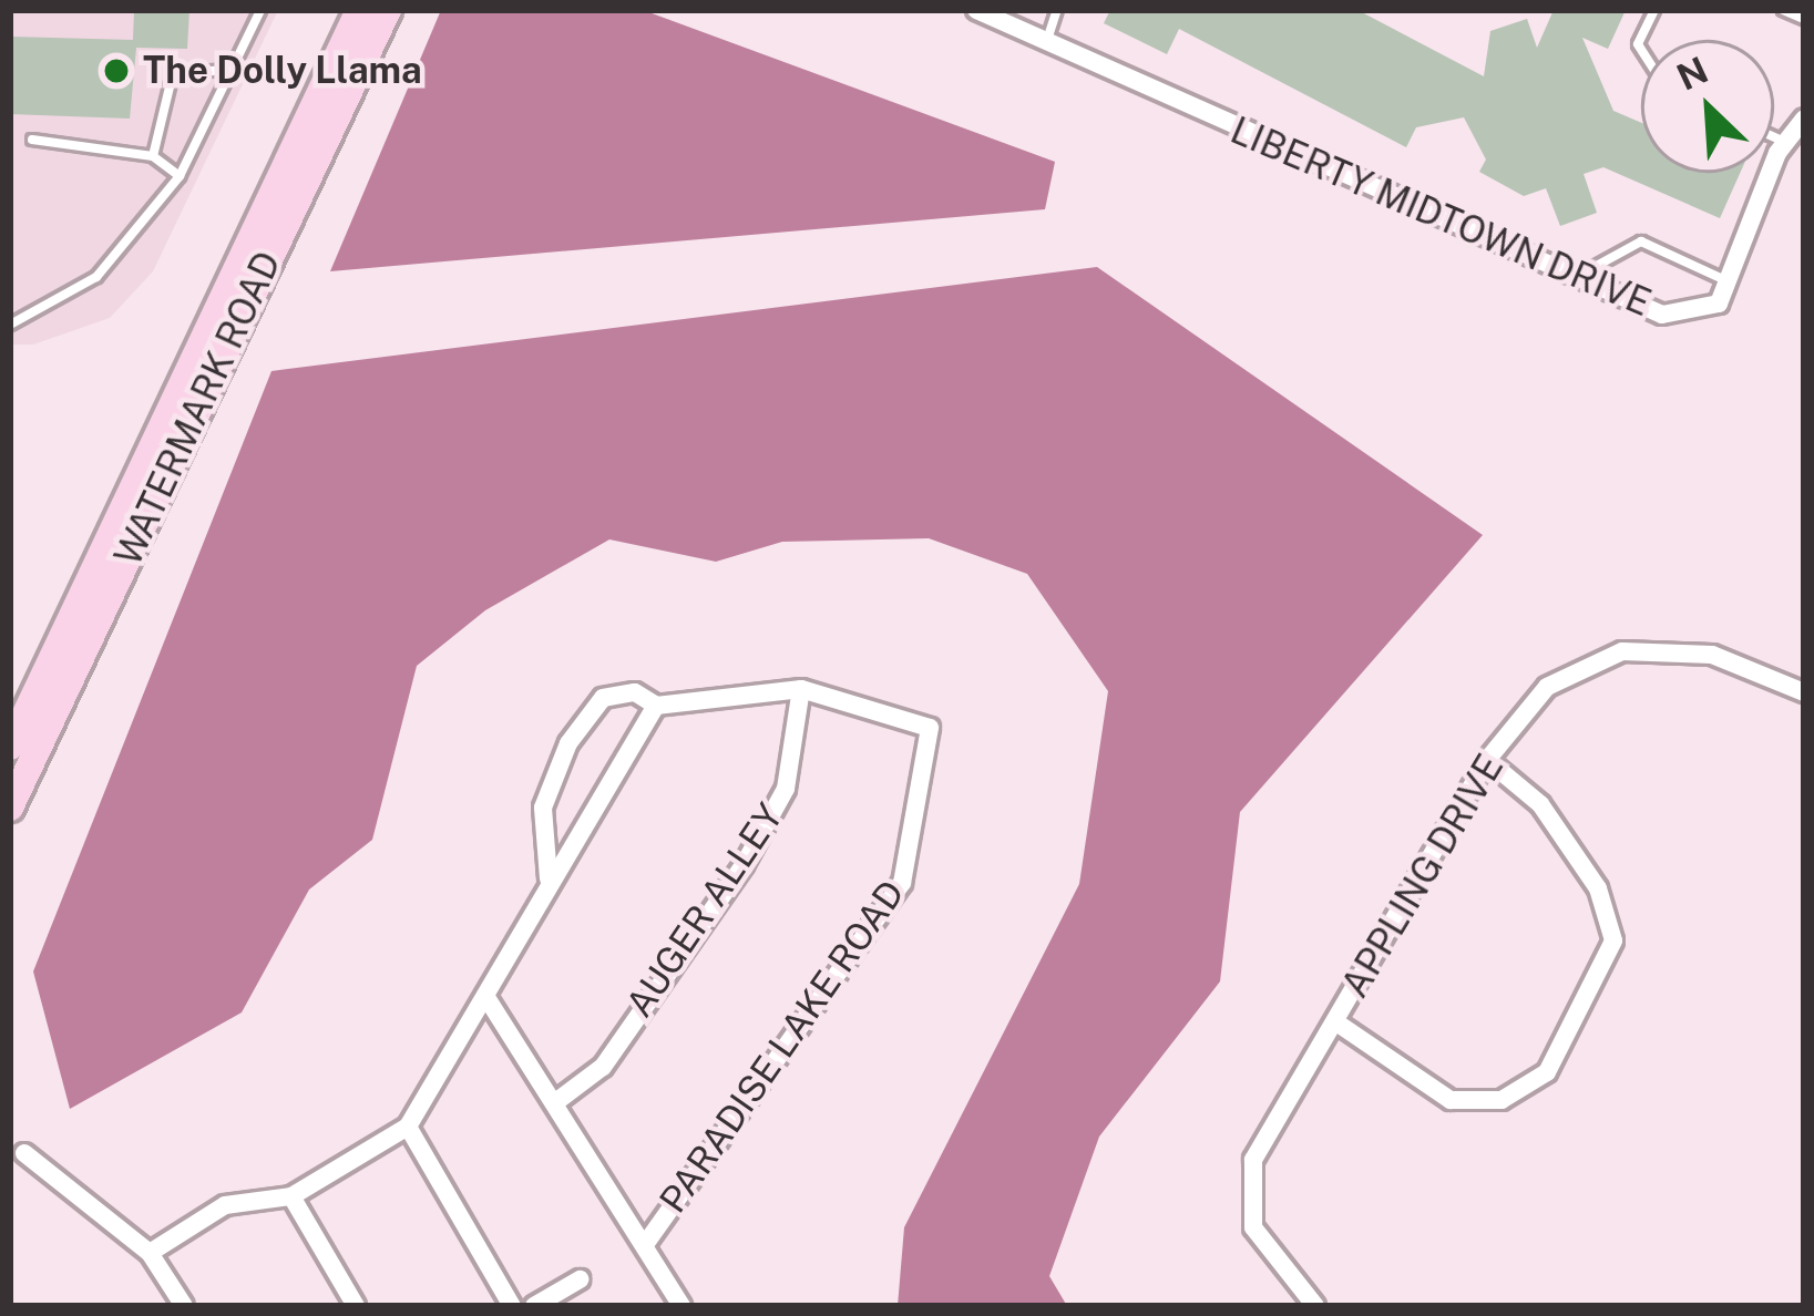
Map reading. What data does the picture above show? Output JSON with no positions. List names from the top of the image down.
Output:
{
  "streets": {
    "street": [
      "LIBERTY MIDTOWN DRIVE",
      "WATERMARK ROAD",
      "APPLING DRIVE",
      "AUGER ALLEY",
      "PARADISE LAKE ROAD"
    ]
  },
  "crossings": [
    ["AUGER ALLEY", "PARADISE LAKE ROAD"]
  ],
  "places": ["The Dolly Llama"],
  "north": "top left"
}
